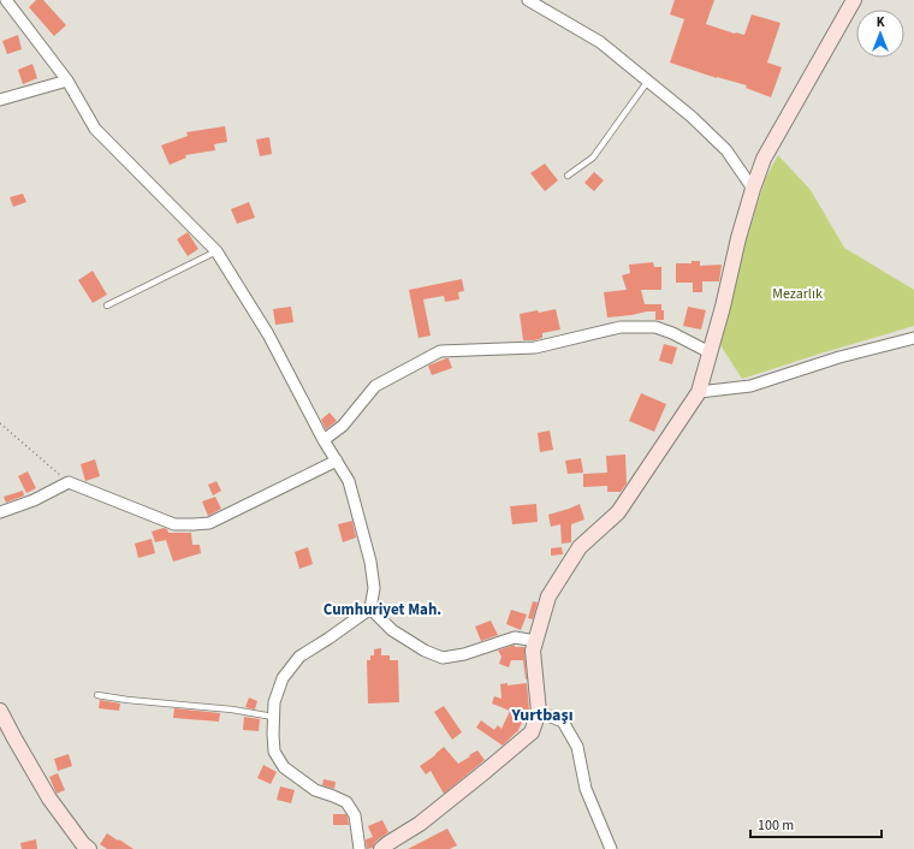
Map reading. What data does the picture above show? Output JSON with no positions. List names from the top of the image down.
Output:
{
  "districts": ["Cumhuriyet Mah.", "Yurtbaşı"],
  "parks": ["Mezarlık"],
  "scale_bar": "100 m",
  "north": "top"
}
